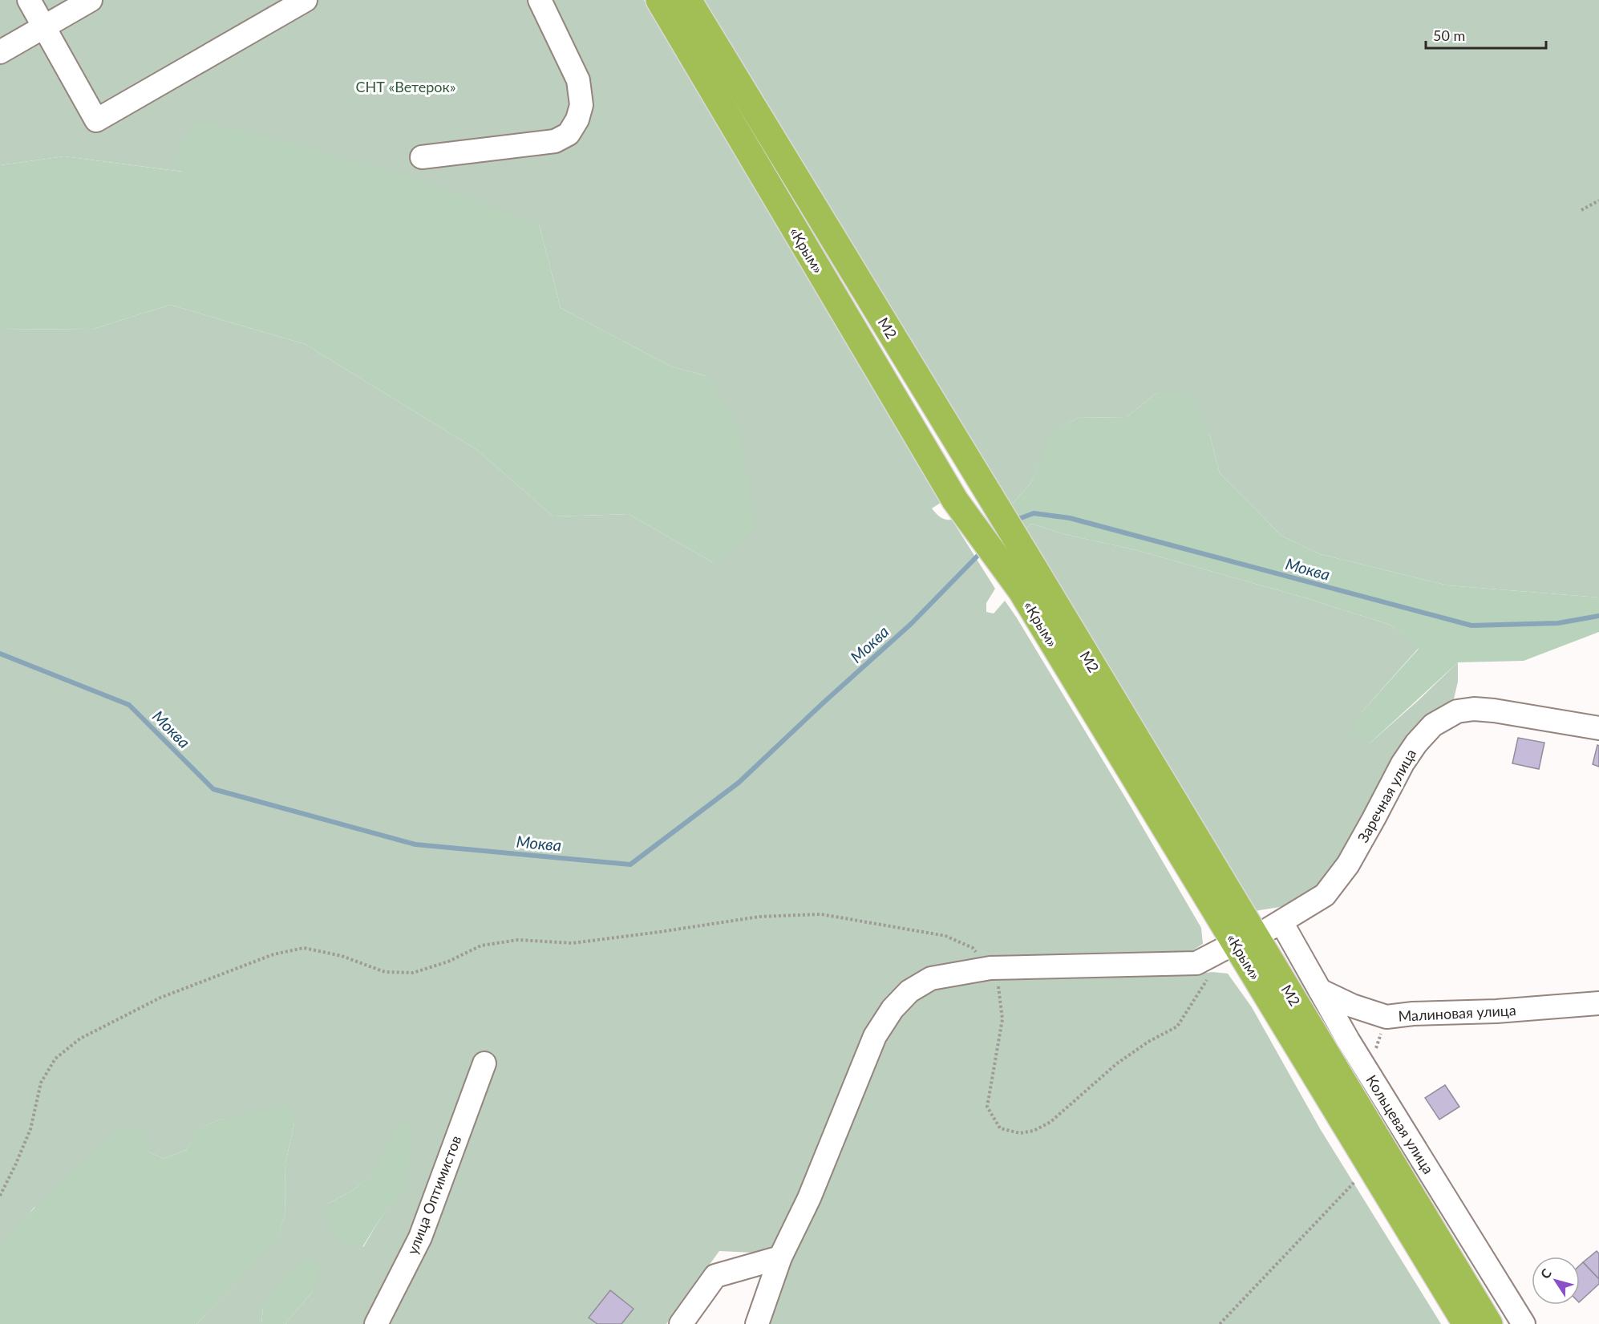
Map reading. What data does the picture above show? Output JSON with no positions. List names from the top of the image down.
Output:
{
  "streets": {
    "highway": ["«Крым»", "М2"],
    "street": [
      "Заречная улица",
      "Малиновая улица",
      "Кольцевая улица",
      "улица Оптимистов"
    ]
  },
  "crossings": [
    ["М2", "Заречная улица"],
    ["Заречная улица", "Кольцевая улица"],
    ["Малиновая улица", "Кольцевая улица"]
  ],
  "water": ["Моква"],
  "parks": ["СНТ «Ветерок»"],
  "scale_bar": "50 m",
  "north": "top left"
}
